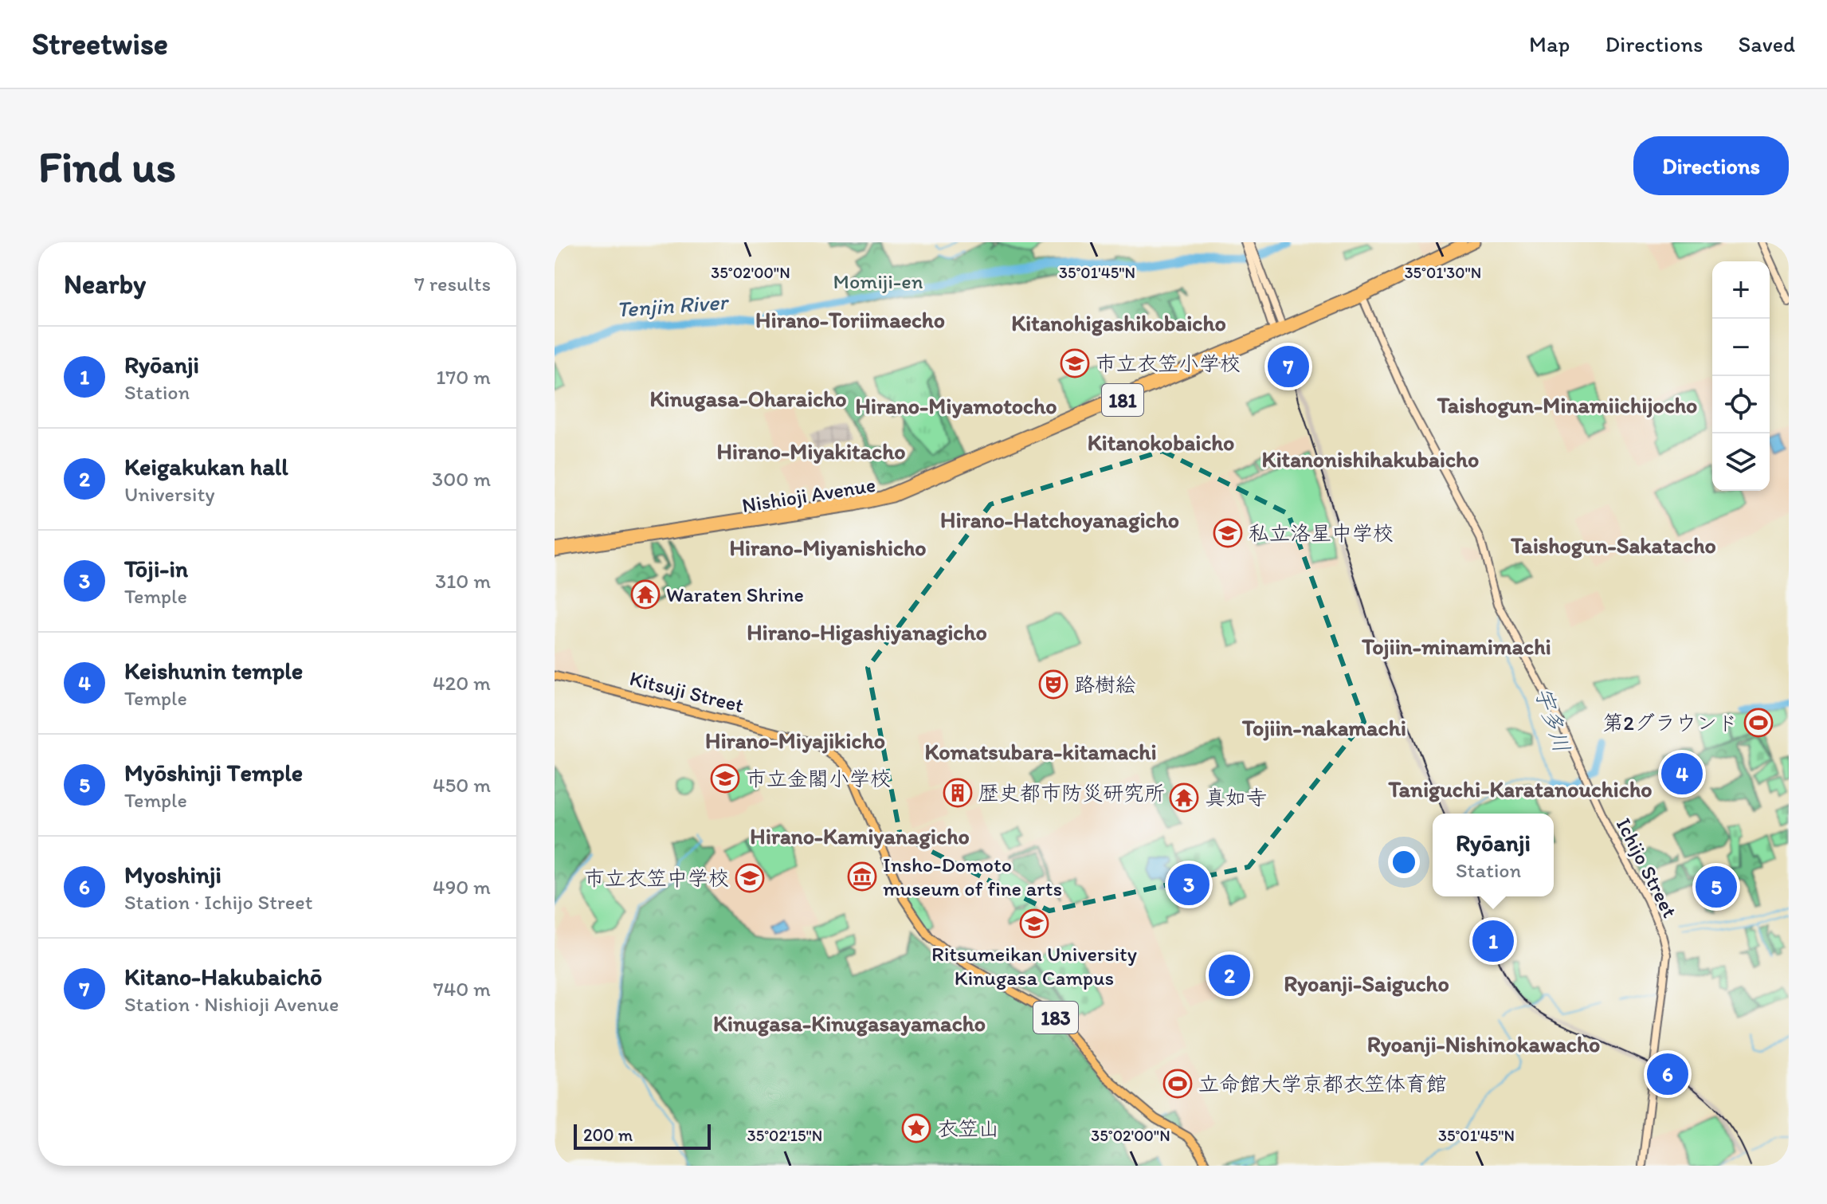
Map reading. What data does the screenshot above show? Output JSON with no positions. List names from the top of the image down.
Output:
{
  "streets": {
    "main road": [
      "181",
      "Nishioji Avenue",
      "Kitsuji Street",
      "Ichijo Street",
      "183"
    ]
  },
  "crossings": [
    ["Nishioji Avenue", "Ichijo Street"]
  ],
  "districts": [
    "Hirano-Toriimaecho",
    "Kitanohigashikobaicho",
    "Kinugasa-Oharaicho",
    "Taishogun-Minamiichijocho",
    "Hirano-Miyamotocho",
    "Kitanokobaicho",
    "Hirano-Miyakitacho",
    "Kitanonishihakubaicho",
    "Hirano-Hatchoyanagicho",
    "Taishogun-Sakatacho",
    "Hirano-Miyanishicho",
    "Hirano-Higashiyanagicho",
    "Tojiin-minamimachi",
    "Tojiin-nakamachi",
    "Hirano-Miyajikicho",
    "Komatsubara-kitamachi",
    "Taniguchi-Karatanouchicho",
    "Hirano-Kamiyanagicho",
    "Ryoanji-Saigucho",
    "Kinugasa-Kinugasayamacho",
    "Ryoanji-Nishinokawacho"
  ],
  "water": ["Tenjin River", "宇多川"],
  "parks": ["Momiji-en"],
  "places": {
    "school or university": [
      "市立衣笠小学校",
      "私立洛星中学校",
      "市立金閣小学校",
      "市立衣笠中学校",
      "Ritsumeikan University Kinugasa Campus"
    ],
    "temple": ["Waraten Shrine", "真如寺"],
    "theatre": ["路樹絵"],
    "sports": ["第2グラウンド", "立命館大学京都衣笠体育館"],
    "building": ["歴史都市防災研究所"],
    "museum": ["Insho-Domoto museum of fine arts"],
    "place": ["衣笠山"]
  },
  "scale_bar": "200 m",
  "page": {
    "header": "Streetwise",
    "nav": ["Map", "Directions", "Saved"],
    "buttons": "Directions",
    "title": "Find us",
    "heading": ["Nearby", "7 results"],
    "map_buttons": ["+", "−"],
    "list": [
      {
        "mark": "1",
        "name": "Ryōanji",
        "note": "Station",
        "value": "170 m"
      },
      {
        "mark": "2",
        "name": "Keigakukan hall",
        "note": "University",
        "value": "300 m"
      },
      {
        "mark": "3",
        "name": "Tōji-in",
        "note": "Temple",
        "value": "310 m"
      },
      {
        "mark": "4",
        "name": "Keishunin temple",
        "note": "Temple",
        "value": "420 m"
      },
      {
        "mark": "5",
        "name": "Myōshinji Temple",
        "note": "Temple",
        "value": "450 m"
      },
      {
        "mark": "6",
        "name": "Myoshinji",
        "note": "Station · Ichijo Street",
        "value": "490 m"
      },
      {
        "mark": "7",
        "name": "Kitano-Hakubaichō",
        "note": "Station · Nishioji Avenue",
        "value": "740 m"
      }
    ],
    "pins": [
      "7",
      "4",
      "3",
      "5",
      "1",
      "2",
      "6"
    ],
    "popup": ["Ryōanji", "Station"],
    "scale": "200 m"
  },
  "coordinates": [
    "35°02'00\"N",
    "35°01'45\"N",
    "35°01'30\"N",
    "35°02'15\"N"
  ]
}
